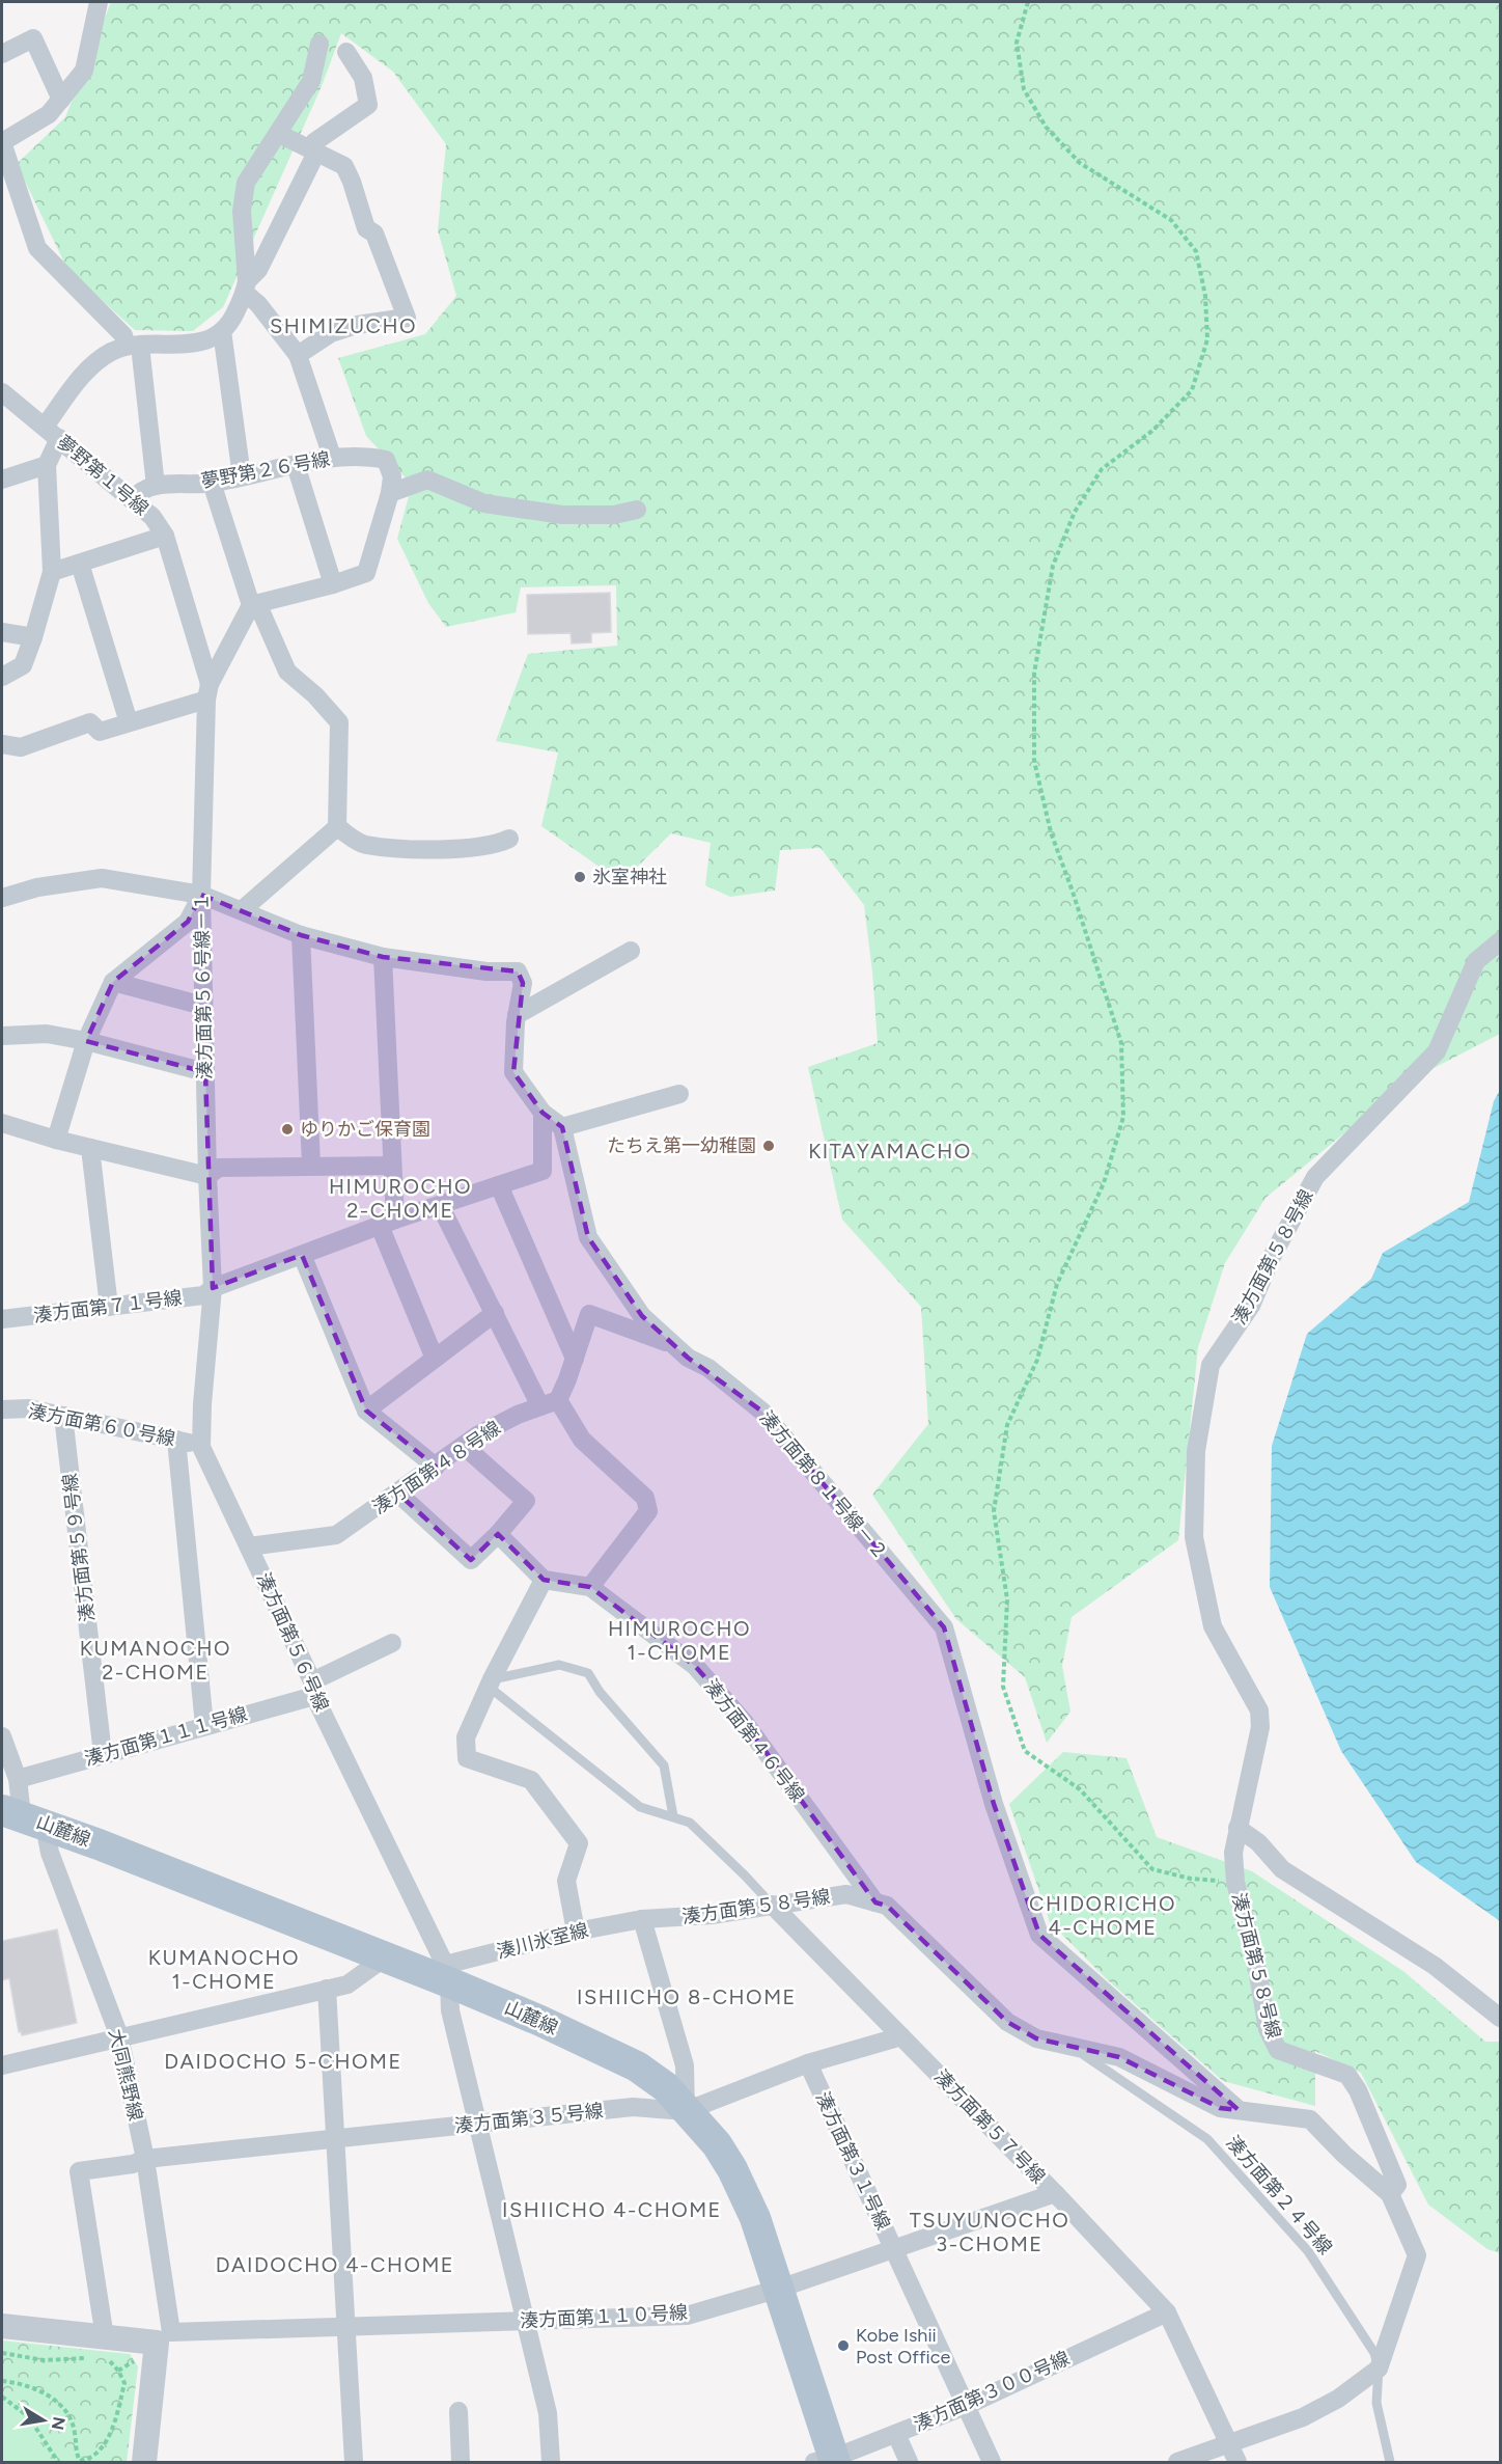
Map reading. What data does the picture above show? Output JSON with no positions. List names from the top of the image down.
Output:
{
  "streets": {
    "main road": ["山麓線"],
    "street": [
      "夢野第２６号線",
      "夢野第１号線",
      "湊方面第５６号線－１",
      "湊方面第５８号線",
      "湊方面第７１号線",
      "湊方面第６０号線",
      "湊方面第４８号線",
      "湊方面第８１号線－２",
      "湊方面第５９号線",
      "湊方面第５６号線",
      "湊方面第１１１号線",
      "湊方面第４６号線",
      "湊川氷室線",
      "大同熊野線",
      "湊方面第３５号線",
      "湊方面第５７号線",
      "湊方面第３１号線",
      "湊方面第１１０号線",
      "湊方面第３００号線"
    ],
    "lane": ["湊方面第２４号線"]
  },
  "crossings": [
    ["夢野第２６号線", "夢野第１号線"],
    ["夢野第１号線", "湊方面第５６号線－１"],
    ["湊方面第５６号線－１", "湊方面第７１号線"],
    ["湊方面第５６号線－１", "湊方面第５６号線"],
    ["湊方面第５８号線", "湊方面第８１号線－２"],
    ["湊方面第５８号線", "湊方面第４６号線"],
    ["湊方面第５８号線", "湊川氷室線"],
    ["湊方面第５８号線", "湊方面第５７号線"],
    ["湊方面第５８号線", "湊方面第２４号線"],
    ["湊方面第７１号線", "湊方面第５６号線"],
    ["湊方面第６０号線", "湊方面第５９号線"],
    ["湊方面第６０号線", "湊方面第５６号線"],
    ["湊方面第４８号線", "湊方面第５６号線"],
    ["湊方面第５９号線", "湊方面第１１１号線"],
    ["湊方面第５６号線", "湊方面第１１１号線"],
    ["湊方面第５６号線", "山麓線"],
    ["湊方面第５６号線", "湊川氷室線"],
    ["湊方面第１１１号線", "大同熊野線"],
    ["山麓線", "湊川氷室線"],
    ["山麓線", "大同熊野線"],
    ["山麓線", "湊方面第３５号線"],
    ["山麓線", "湊方面第１１０号線"],
    ["山麓線", "湊方面第３００号線"],
    ["大同熊野線", "湊方面第３５号線"],
    ["大同熊野線", "湊方面第１１０号線"],
    ["湊方面第３５号線", "湊方面第５７号線"],
    ["湊方面第３５号線", "湊方面第３１号線"],
    ["湊方面第５７号線", "湊方面第１１０号線"],
    ["湊方面第５７号線", "湊方面第３００号線"],
    ["湊方面第３１号線", "湊方面第１１０号線"],
    ["湊方面第３１号線", "湊方面第３００号線"]
  ],
  "districts": [
    "SHIMIZUCHO",
    "KITAYAMACHO",
    "HIMUROCHO 2-CHOME",
    "HIMUROCHO 1-CHOME",
    "KUMANOCHO 2-CHOME",
    "CHIDORICHO 4-CHOME",
    "KUMANOCHO 1-CHOME",
    "ISHIICHO 8-CHOME",
    "DAIDOCHO 5-CHOME",
    "ISHIICHO 4-CHOME",
    "TSUYUNOCHO 3-CHOME",
    "DAIDOCHO 4-CHOME"
  ],
  "places": [
    "氷室神社",
    "ゆりかご保育園",
    "たちえ第一幼稚園",
    "Kobe Ishii Post Office"
  ],
  "north": "right"
}
